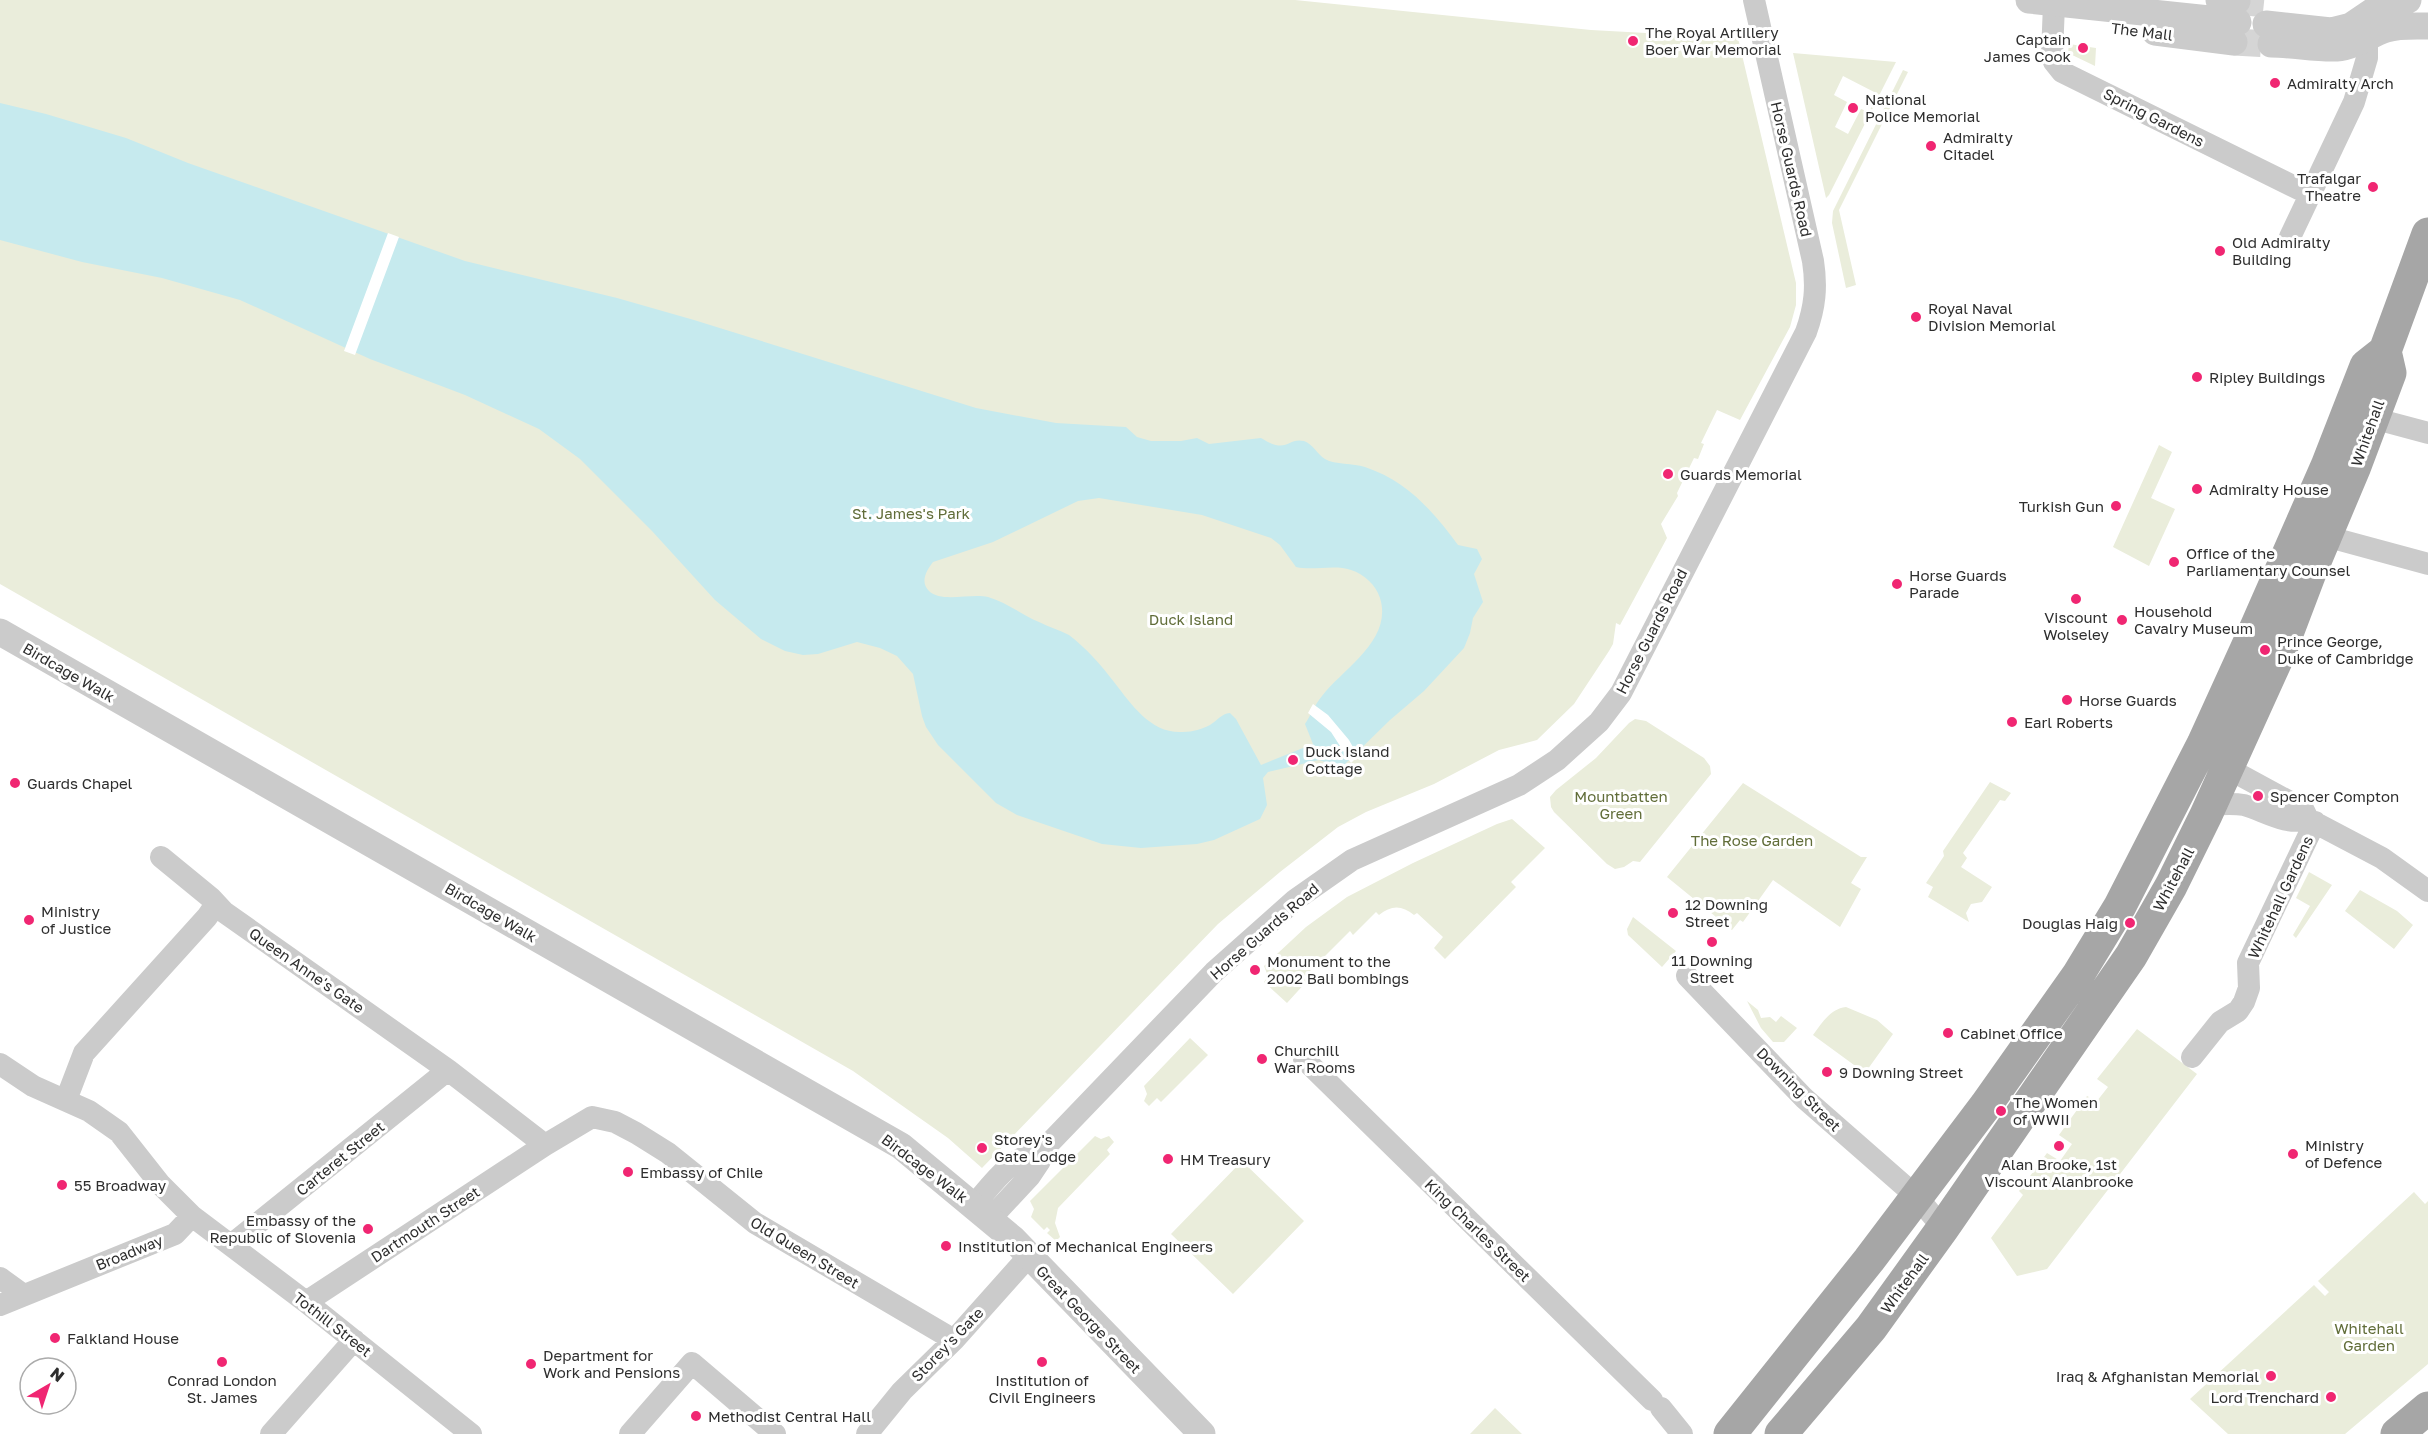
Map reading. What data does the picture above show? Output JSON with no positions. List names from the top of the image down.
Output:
{
  "streets": {
    "main road": ["Whitehall"],
    "street": [
      "The Mall",
      "Spring Gardens",
      "Horse Guards Road",
      "Birdcage Walk",
      "Whitehall Gardens",
      "Queen Anne's Gate",
      "Downing Street",
      "Carteret Street",
      "Dartmouth Street",
      "King Charles Street",
      "Broadway",
      "Old Queen Street",
      "Great George Street",
      "Tothill Street",
      "Storey's Gate"
    ]
  },
  "crossings": [
    ["The Mall", "Spring Gardens"],
    ["Horse Guards Road", "Birdcage Walk"],
    ["Horse Guards Road", "Great George Street"],
    ["Whitehall", "Downing Street"],
    ["Birdcage Walk", "Great George Street"],
    ["Queen Anne's Gate", "Carteret Street"],
    ["Queen Anne's Gate", "Dartmouth Street"],
    ["Queen Anne's Gate", "Old Queen Street"],
    ["Carteret Street", "Tothill Street"],
    ["Dartmouth Street", "Old Queen Street"],
    ["Dartmouth Street", "Tothill Street"],
    ["Broadway", "Tothill Street"],
    ["Old Queen Street", "Storey's Gate"],
    ["Great George Street", "Storey's Gate"]
  ],
  "parks": [
    "St. James's Park",
    "Duck Island",
    "Mountbatten Green",
    "The Rose Garden",
    "Whitehall Garden"
  ],
  "places": [
    "The Royal Artillery Boer War Memorial",
    "Captain James Cook",
    "Admiralty Arch",
    "National Police Memorial",
    "Admiralty Citadel",
    "Trafalgar Theatre",
    "Old Admiralty Building",
    "Royal Naval Division Memorial",
    "Ripley Buildings",
    "Guards Memorial",
    "Admiralty House",
    "Turkish Gun",
    "Office of the Parliamentary Counsel",
    "Horse Guards Parade",
    "Viscount Wolseley",
    "Household Cavalry Museum",
    "Prince George, Duke of Cambridge",
    "Horse Guards",
    "Earl Roberts",
    "Duck Island Cottage",
    "Guards Chapel",
    "Spencer Compton",
    "12 Downing Street",
    "Ministry of Justice",
    "Douglas Haig",
    "11 Downing Street",
    "Monument to the 2002 Bali bombings",
    "Cabinet Office",
    "Churchill War Rooms",
    "9 Downing Street",
    "The Women of WWII",
    "Alan Brooke, 1st Viscount Alanbrooke",
    "Storey's Gate Lodge",
    "Ministry of Defence",
    "HM Treasury",
    "Embassy of Chile",
    "55 Broadway",
    "Embassy of the Republic of Slovenia",
    "Institution of Mechanical Engineers",
    "Falkland House",
    "Conrad London St. James",
    "Institution of Civil Engineers",
    "Department for Work and Pensions",
    "Iraq & Afghanistan Memorial",
    "Lord Trenchard",
    "Methodist Central Hall"
  ],
  "north": "top right"
}
